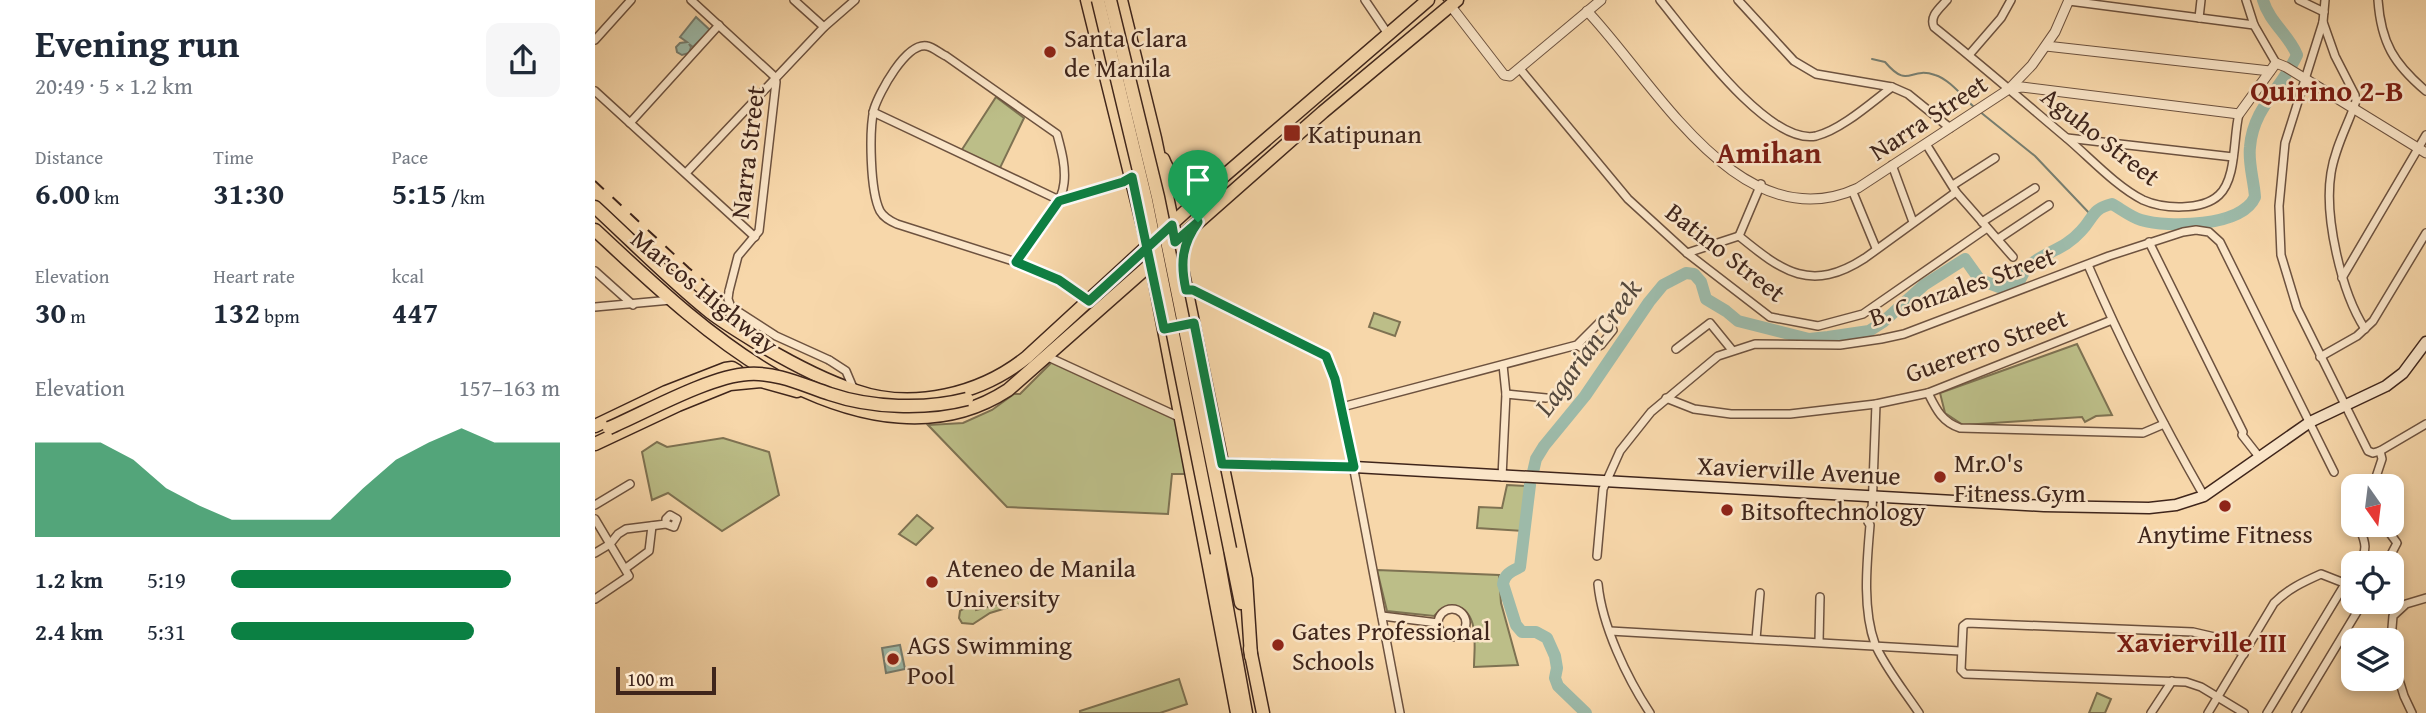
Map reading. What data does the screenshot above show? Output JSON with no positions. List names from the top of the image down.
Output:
{
  "streets": {
    "main road": ["Marcos Highway", "Xavierville Avenue"],
    "street": [
      "Narra Street",
      "Aguho Street",
      "Batino Street",
      "B. Gonzales Street",
      "Guererro Street"
    ]
  },
  "crossings": [
    ["Narra Street", "Aguho Street"],
    ["Narra Street", "Marcos Highway"],
    ["B. Gonzales Street", "Guererro Street"],
    ["B. Gonzales Street", "Xavierville Avenue"]
  ],
  "districts": ["Quirino 2-B", "Amihan", "Xavierville III"],
  "water": ["Lagarian Creek"],
  "places": {
    "other": [
      "Santa Clara de Manila",
      "Mr.O's Fitness Gym",
      "Anytime Fitness",
      "Bitsoftechnology",
      "Ateneo de Manila University",
      "Gates Professional Schools",
      "AGS Swimming Pool"
    ],
    "transit": ["Katipunan"]
  },
  "scale_bar": "100 m",
  "north": "bottom",
  "page": {
    "heading": ["Evening run", "20:49 · 5 × 1.2 km"],
    "stats": [
      ["Distance", "6.00 km"],
      ["Time", "31:30"],
      ["Pace", "5:15 /km"],
      ["Elevation", "30 m"],
      ["Heart rate", "132 bpm"],
      ["kcal", "447"]
    ],
    "chart": ["Elevation", "157–163 m"],
    "list": [
      {
        "name": "1.2 km",
        "note": "5:19"
      },
      {
        "name": "2.4 km",
        "note": "5:31"
      }
    ],
    "scale": "100 m"
  }
}
